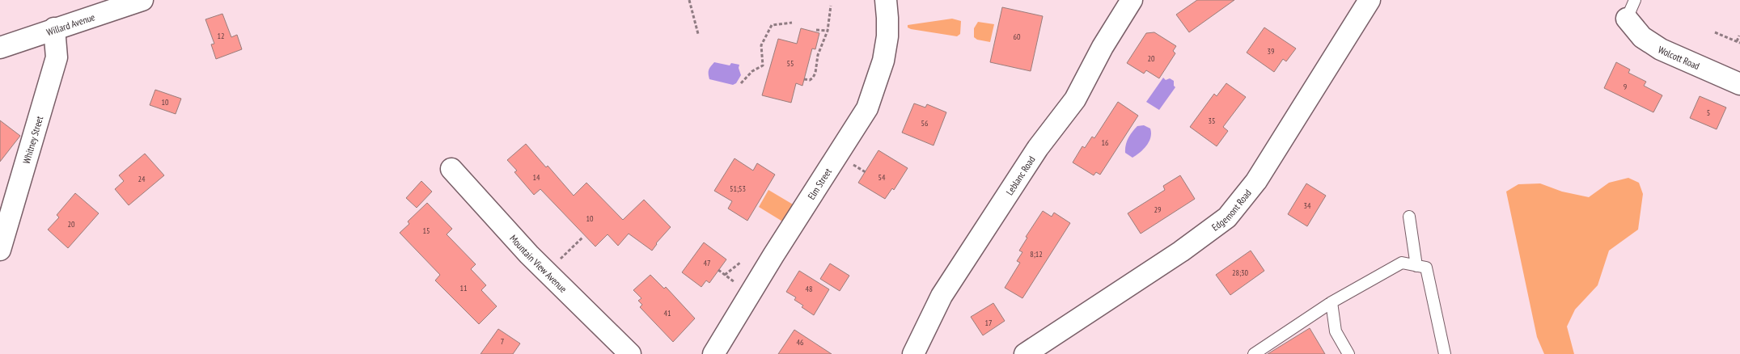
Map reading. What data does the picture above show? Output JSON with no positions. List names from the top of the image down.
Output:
{
  "streets": {
    "street": [
      "Willard Avenue",
      "Wolcott Road",
      "Whitney Street",
      "Leblanc Road",
      "Elm Street",
      "Edgemont Road",
      "Mountain View Avenue"
    ]
  },
  "crossings": [
    ["Willard Avenue", "Whitney Street"]
  ],
  "house_numbers": [
    "12",
    "60",
    "39",
    "20",
    "55",
    "9",
    "10",
    "5",
    "35",
    "56",
    "16",
    "14",
    "54",
    "24",
    "51;53",
    "34",
    "29",
    "10",
    "20",
    "15",
    "8;12",
    "47",
    "28;30",
    "11",
    "48",
    "41",
    "17",
    "7",
    "46"
  ]
}
